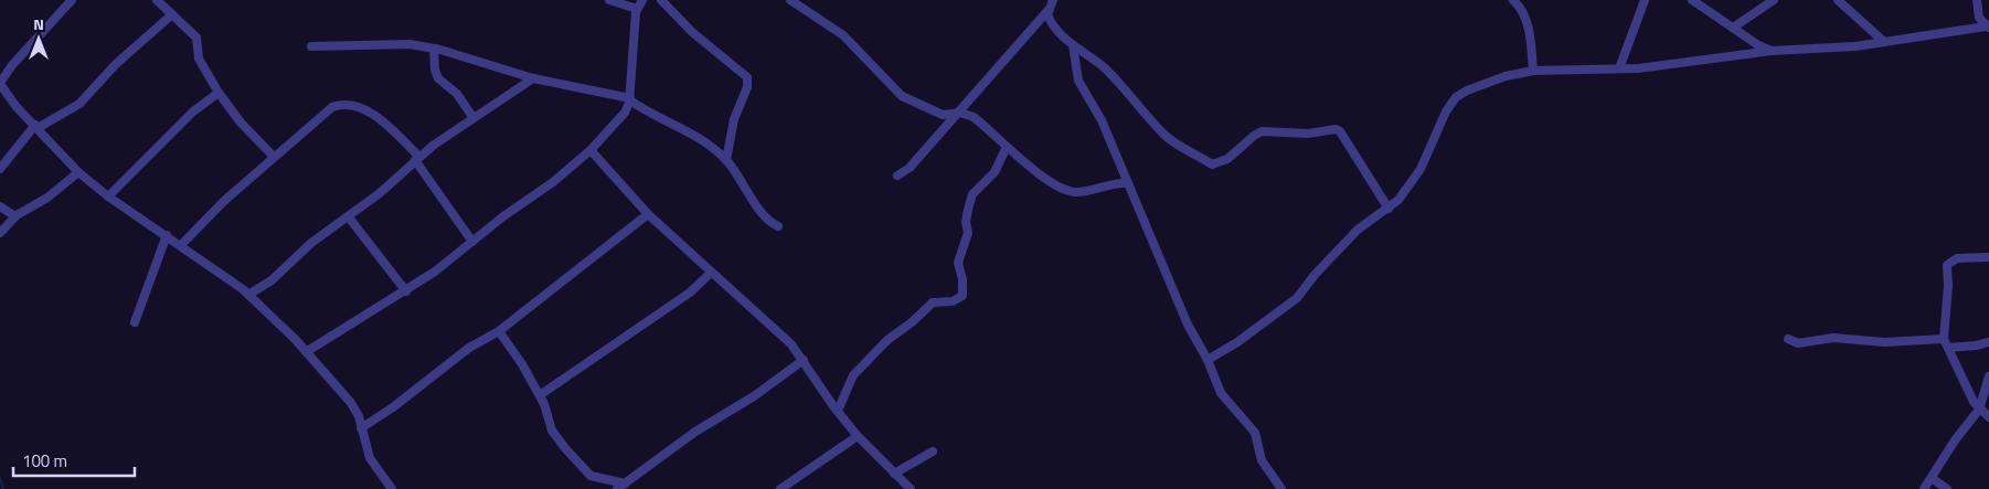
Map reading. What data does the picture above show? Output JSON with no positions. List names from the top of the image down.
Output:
{
  "scale_bar": "100 m",
  "north": "top"
}
